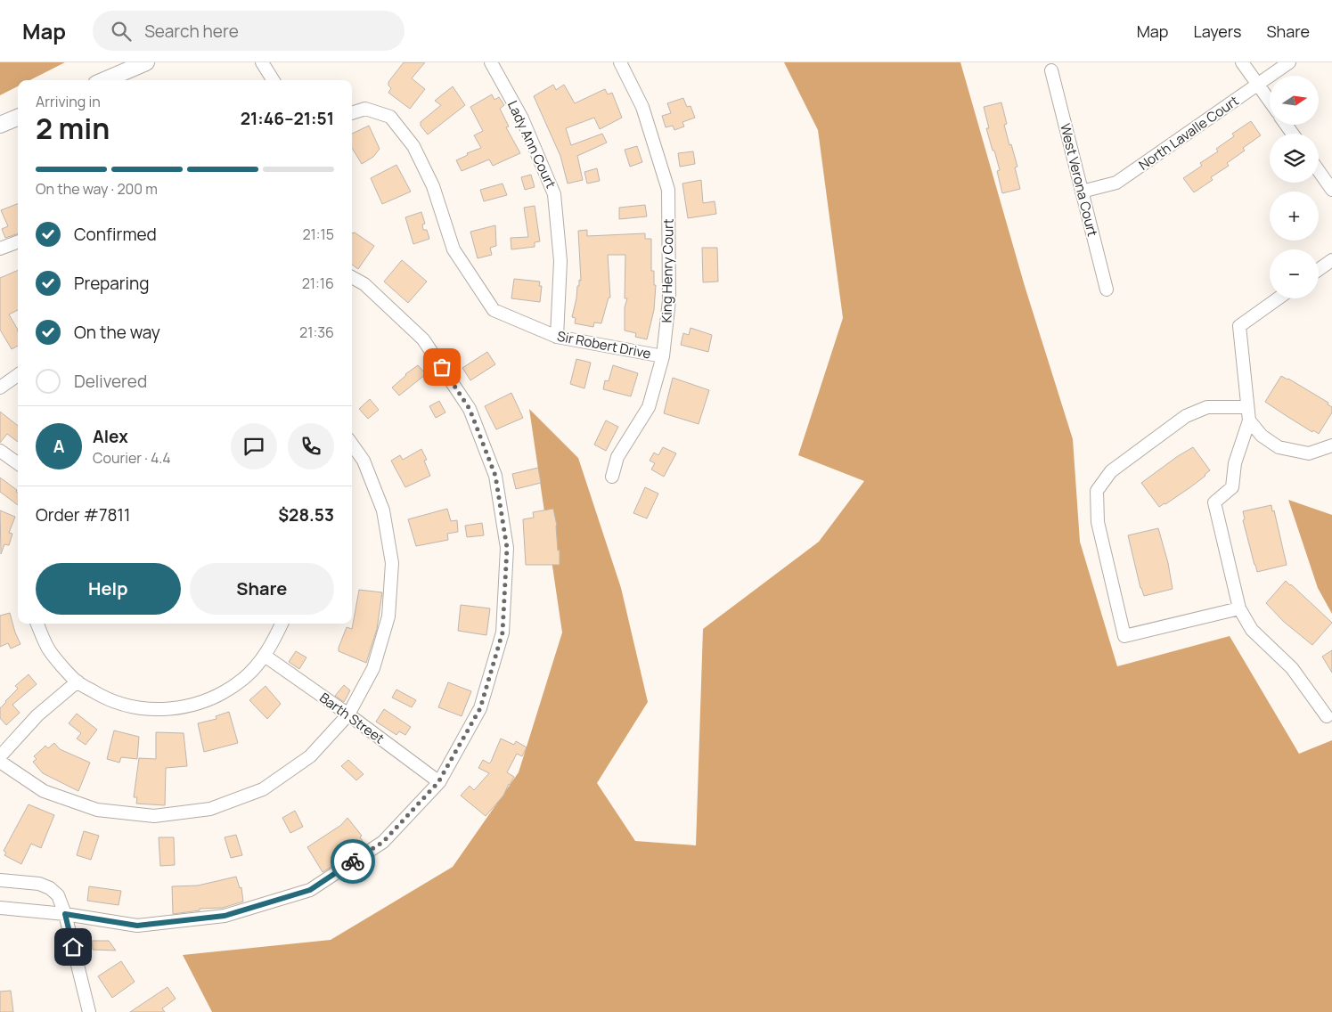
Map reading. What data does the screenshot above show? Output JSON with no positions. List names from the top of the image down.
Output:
{
  "streets": {
    "street": [
      "North Lavalle Court",
      "Lady Ann Court",
      "West Verona Court",
      "King Henry Court",
      "Sir Robert Drive",
      "Barth Street"
    ]
  },
  "crossings": [
    ["North Lavalle Court", "West Verona Court"],
    ["Lady Ann Court", "Sir Robert Drive"],
    ["King Henry Court", "Sir Robert Drive"]
  ],
  "north": "right",
  "page": {
    "header": "Map",
    "search": "Search here",
    "nav": ["Map", "Layers", "Share"],
    "map_buttons": ["+", "−"],
    "heading": ["2 min", "Arriving in", "21:46–21:51"],
    "panel": [
      "Alex",
      "Courier · 4.4",
      "Order #7811",
      "$28.53"
    ],
    "bar": "On the way · 200 m",
    "list": [
      ["Confirmed", "21:15"],
      ["Preparing", "21:16"],
      ["On the way", "21:36"],
      "Delivered"
    ],
    "round": "A",
    "buttons": ["Help", "Share"]
  }
}
